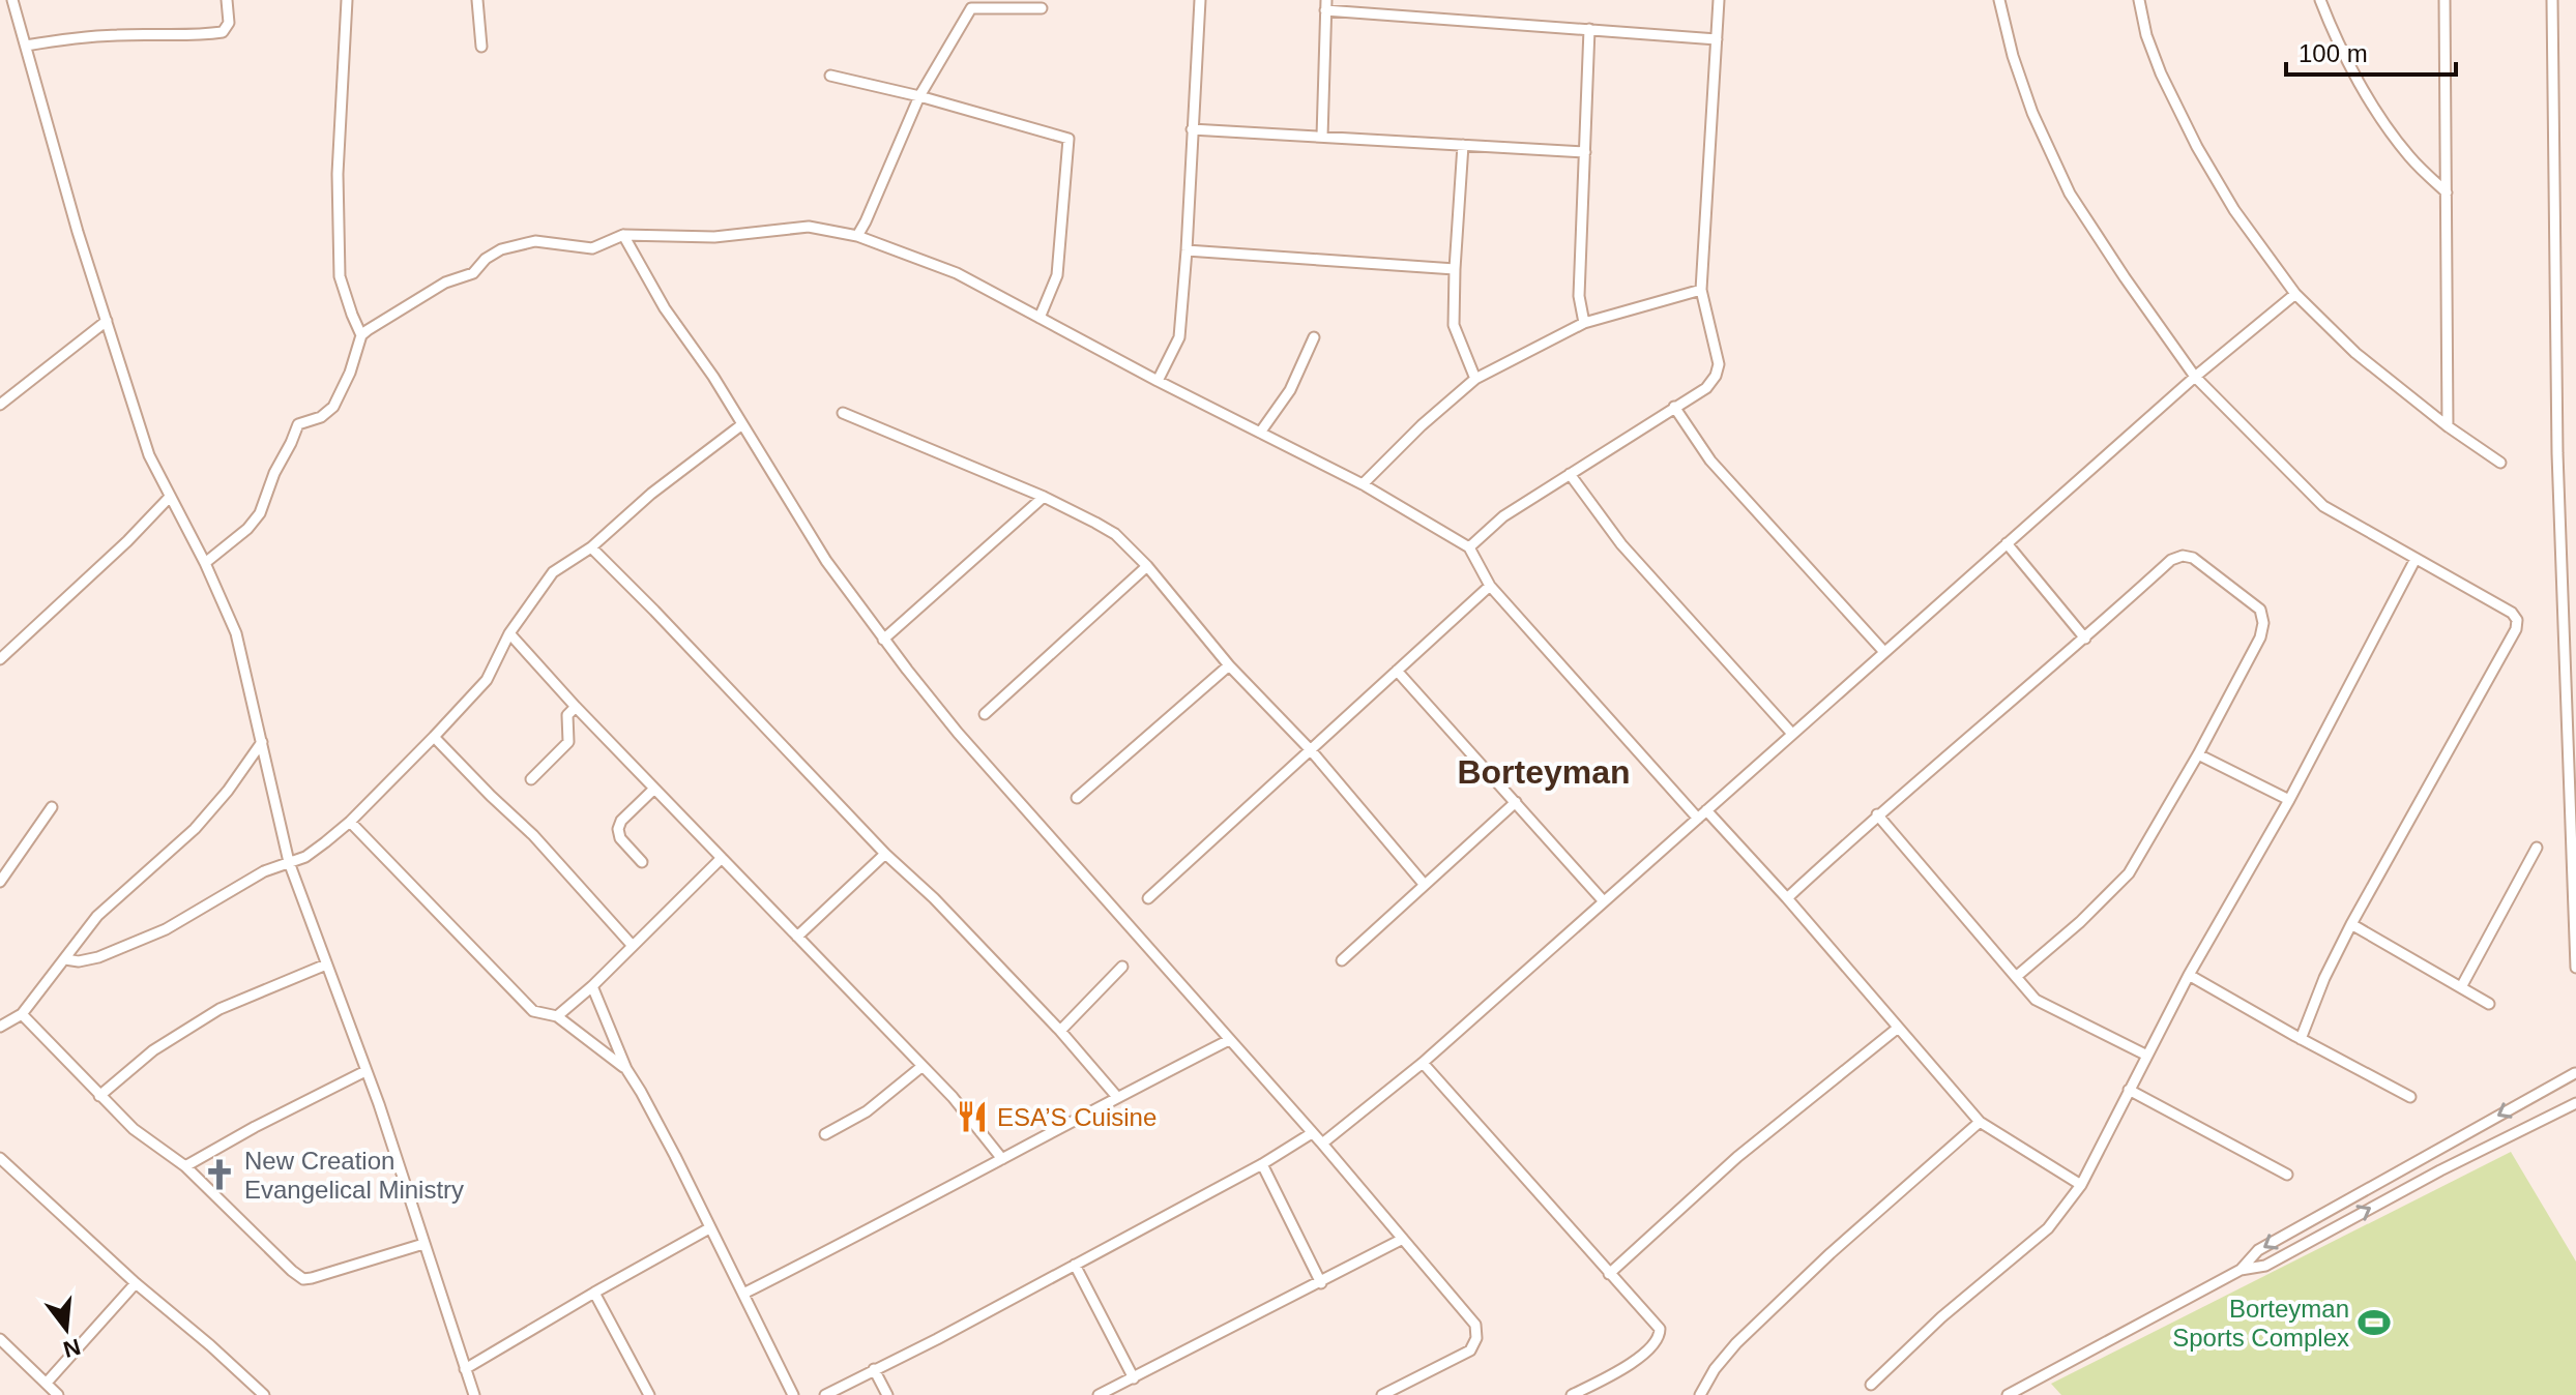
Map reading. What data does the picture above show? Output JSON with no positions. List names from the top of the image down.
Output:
{
  "districts": ["Borteyman"],
  "places": {
    "restaurant": ["ESA’S Cuisine"],
    "church": ["New Creation Evangelical Ministry"],
    "sports": ["Borteyman Sports Complex"]
  },
  "scale_bar": "100 m",
  "north": "bottom"
}
